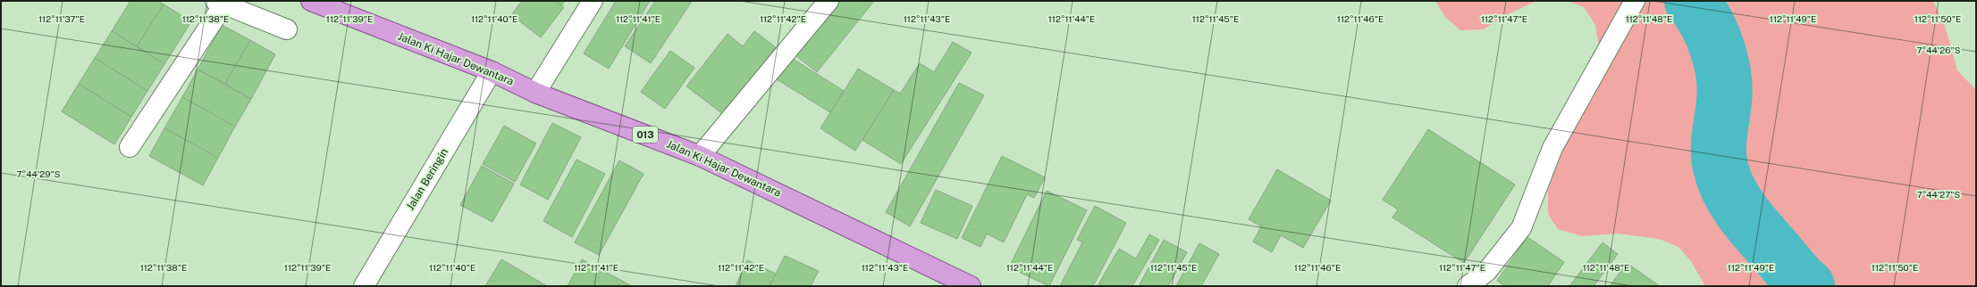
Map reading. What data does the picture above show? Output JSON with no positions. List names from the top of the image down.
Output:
{
  "streets": {
    "main road": ["Jalan Ki Hajar Dewantara", "013"],
    "street": ["Jalan Beringin"]
  },
  "crossings": [
    ["Jalan Ki Hajar Dewantara", "Jalan Beringin"]
  ],
  "coordinates": [
    "112°11'46\"E",
    "112°11'49\"E",
    "112°11'37\"E",
    "112°11'38\"E",
    "112°11'39\"E",
    "112°11'40\"E",
    "112°11'41\"E",
    "112°11'42\"E",
    "112°11'43\"E",
    "112°11'44\"E",
    "112°11'45\"E",
    "112°11'47\"E",
    "112°11'48\"E",
    "112°11'50\"E",
    "7°44'26\"S",
    "7°44'29\"S",
    "7°44'27\"S"
  ]
}
